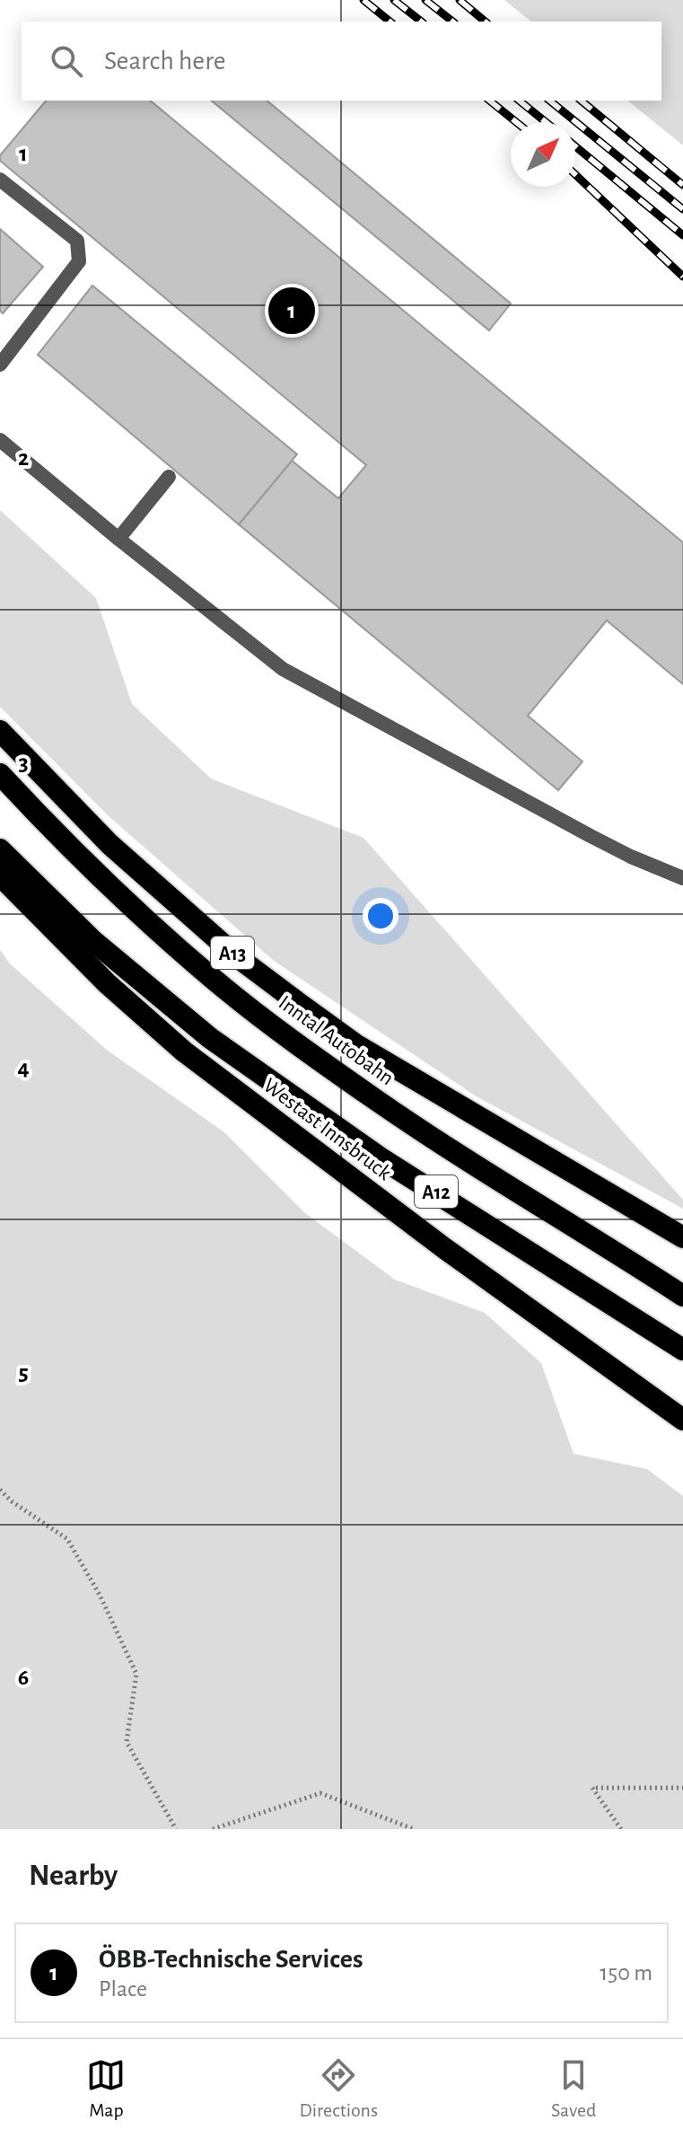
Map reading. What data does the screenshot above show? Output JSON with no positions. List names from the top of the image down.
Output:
{
  "streets": {
    "highway": [
      "A13",
      "Inntal Autobahn",
      "Westast Innsbruck",
      "A12"
    ]
  },
  "north": "top right",
  "page": {
    "search": "Search here",
    "pins": "1",
    "heading": "Nearby",
    "list": [
      {
        "mark": "1",
        "name": "ÖBB-Technische Services",
        "note": "Place",
        "value": "150 m"
      }
    ],
    "nav": ["Map", "Directions", "Saved"]
  },
  "grid": {
    "rows": [
      "1",
      "2",
      "3",
      "4",
      "5",
      "6"
    ]
  }
}
